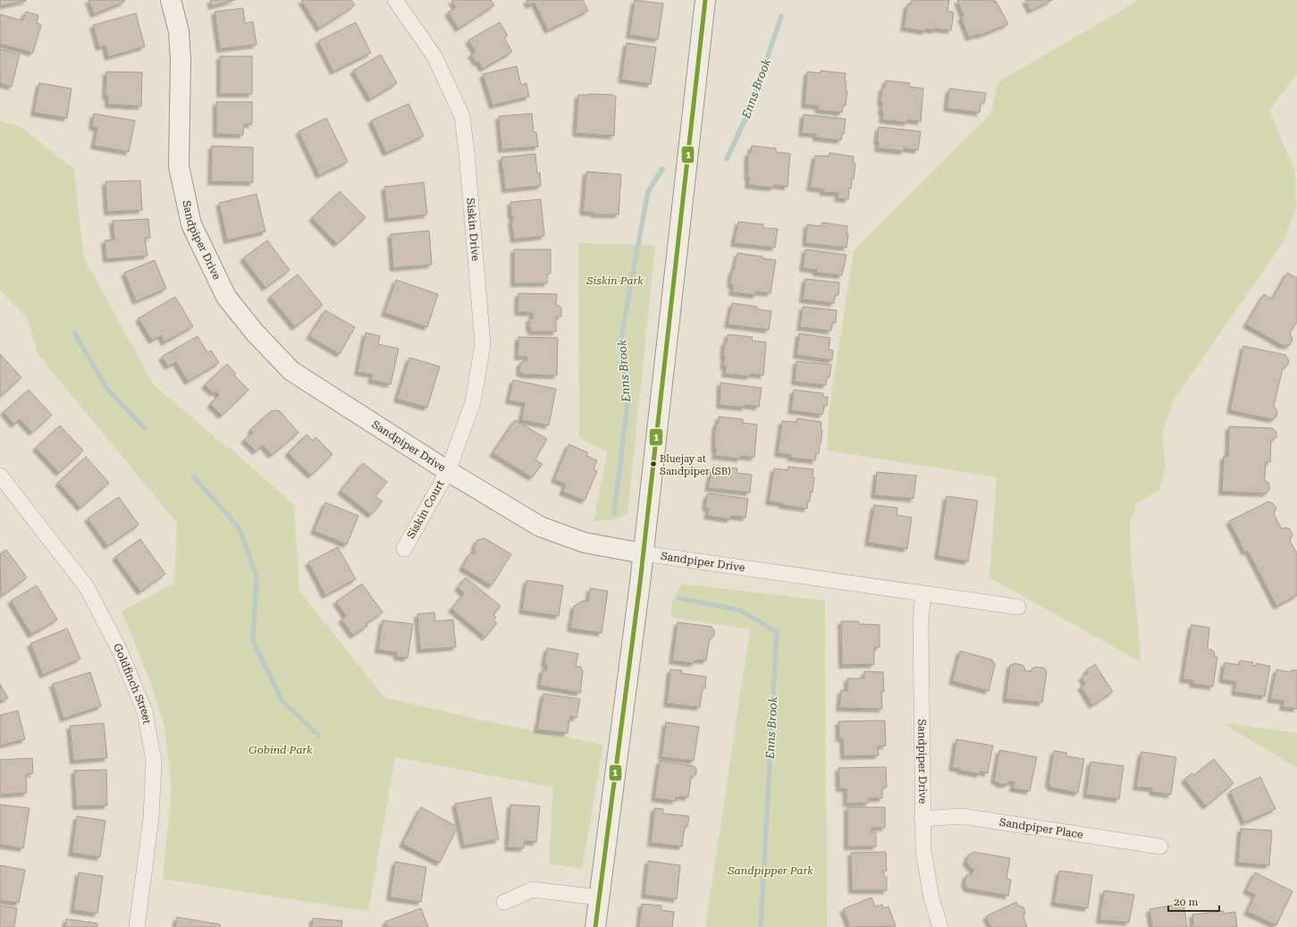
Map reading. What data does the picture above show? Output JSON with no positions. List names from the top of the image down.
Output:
{
  "streets": {
    "street": [
      "Siskin Drive",
      "Sandpiper Drive",
      "Siskin Court",
      "Goldfinch Street",
      "Sandpiper Place"
    ]
  },
  "crossings": [
    ["Siskin Drive", "Sandpiper Drive"],
    ["Siskin Drive", "Siskin Court"],
    ["Sandpiper Drive", "Siskin Court"],
    ["Sandpiper Drive", "Sandpiper Place"]
  ],
  "water": ["Enns Brook"],
  "parks": ["Siskin Park", "Gobind Park", "Sandpipper Park"],
  "places": ["Bluejay at Sandpiper (SB)"],
  "lines": ["transit line 1"],
  "scale_bar": "20 m"
}
